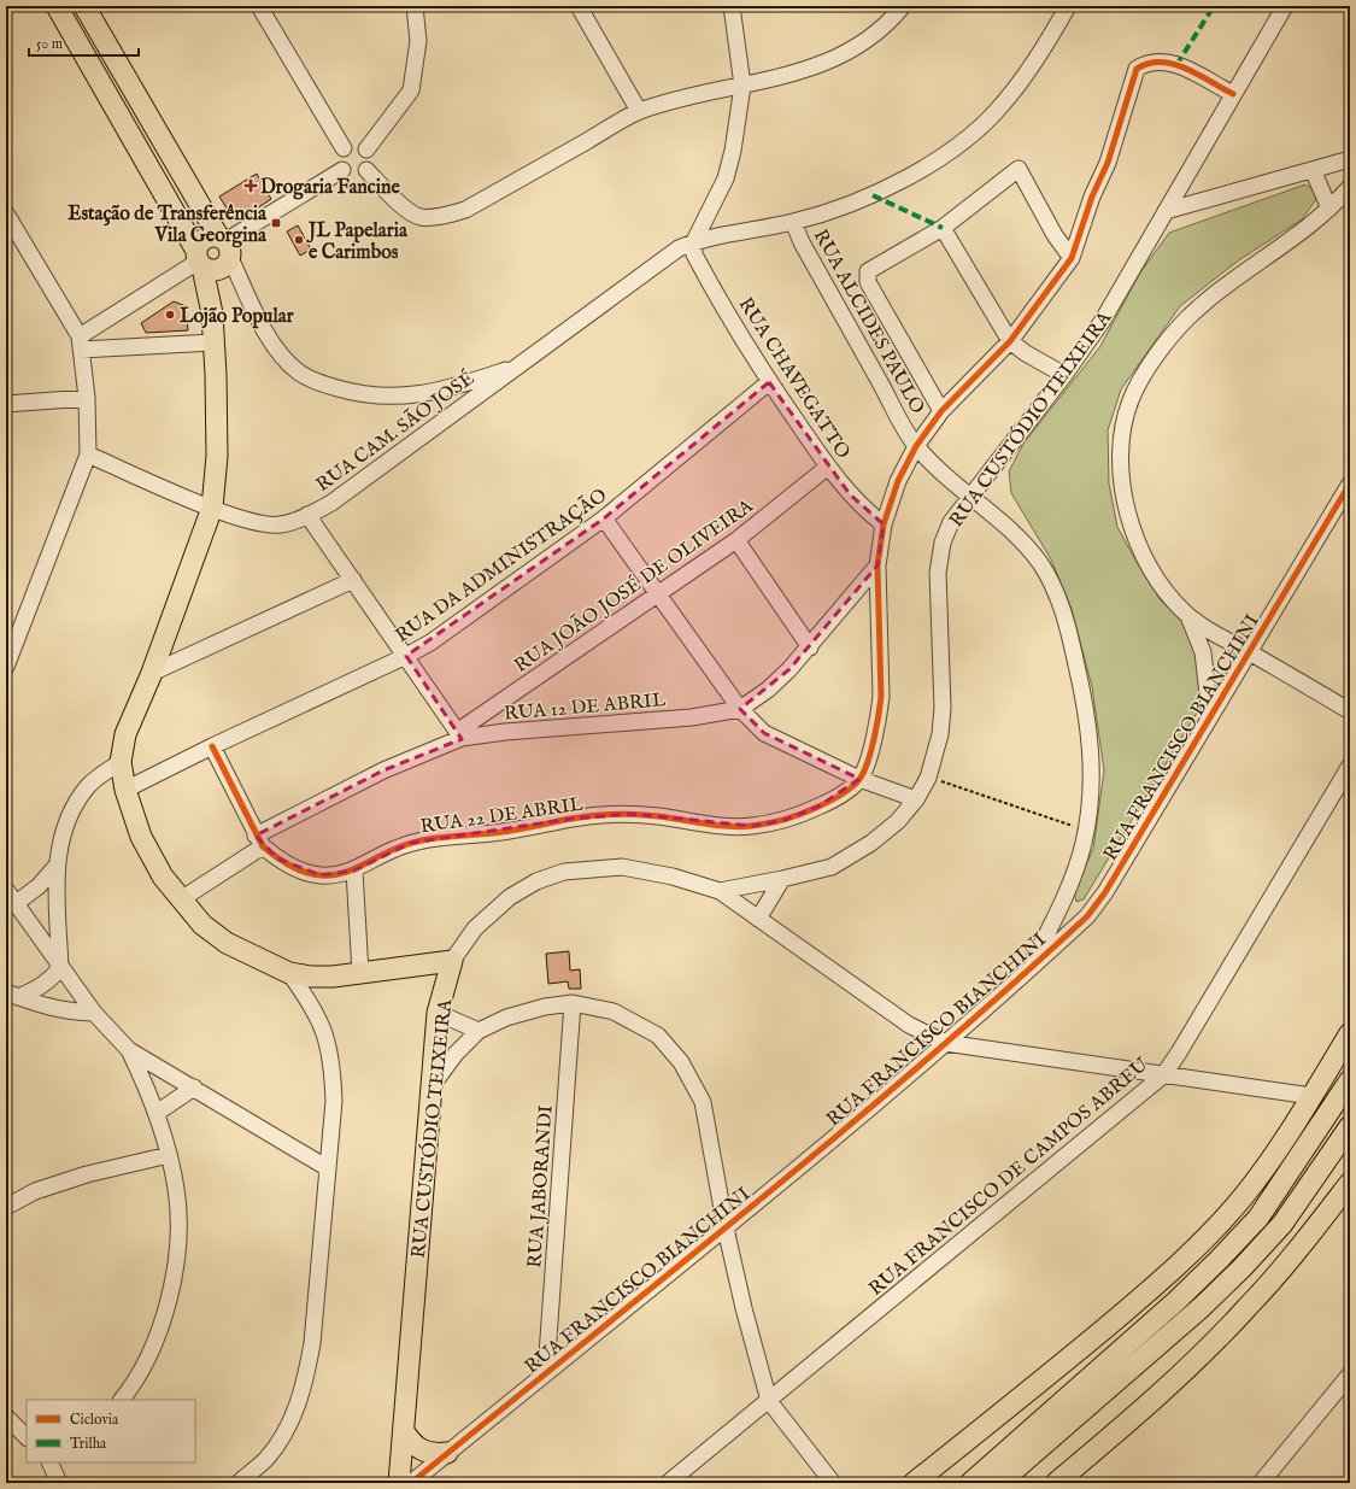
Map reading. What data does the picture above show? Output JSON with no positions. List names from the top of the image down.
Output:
{
  "streets": {
    "main road": ["RUA CUSTÓDIO TEIXEIRA"],
    "street": [
      "RUA ALCIDES PAULO",
      "RUA CHAVEGATTO",
      "RUA CAM. SÃO JOSÉ",
      "RUA DA ADMINISTRAÇÃO",
      "RUA JOÃO JOSÉ DE OLIVEIRA",
      "RUA 12 DE ABRIL",
      "RUA FRANCISCO BIANCHINI",
      "RUA 22 DE ABRIL",
      "RUA FRANCISCO DE CAMPOS ABREU",
      "RUA JABORANDI"
    ]
  },
  "crossings": [
    ["RUA ALCIDES PAULO", "RUA CUSTÓDIO TEIXEIRA"],
    ["RUA ALCIDES PAULO", "RUA CAM. SÃO JOSÉ"],
    ["RUA ALCIDES PAULO", "RUA FRANCISCO BIANCHINI"],
    ["RUA CHAVEGATTO", "RUA CAM. SÃO JOSÉ"],
    ["RUA CHAVEGATTO", "RUA DA ADMINISTRAÇÃO"],
    ["RUA CHAVEGATTO", "RUA JOÃO JOSÉ DE OLIVEIRA"],
    ["RUA DA ADMINISTRAÇÃO", "RUA 22 DE ABRIL"],
    ["RUA JOÃO JOSÉ DE OLIVEIRA", "RUA 12 DE ABRIL"],
    ["RUA 12 DE ABRIL", "RUA 22 DE ABRIL"],
    ["RUA FRANCISCO BIANCHINI", "RUA JABORANDI"]
  ],
  "places": {
    "health": ["Drogaria Fancine"],
    "transit": ["Estação de Transferência Vila Georgina"],
    "other": ["JL Papelaria e Carimbos", "Lojão Popular"]
  },
  "legend": ["Ciclovia", "Trilha"],
  "scale_bar": "50 m"
}
